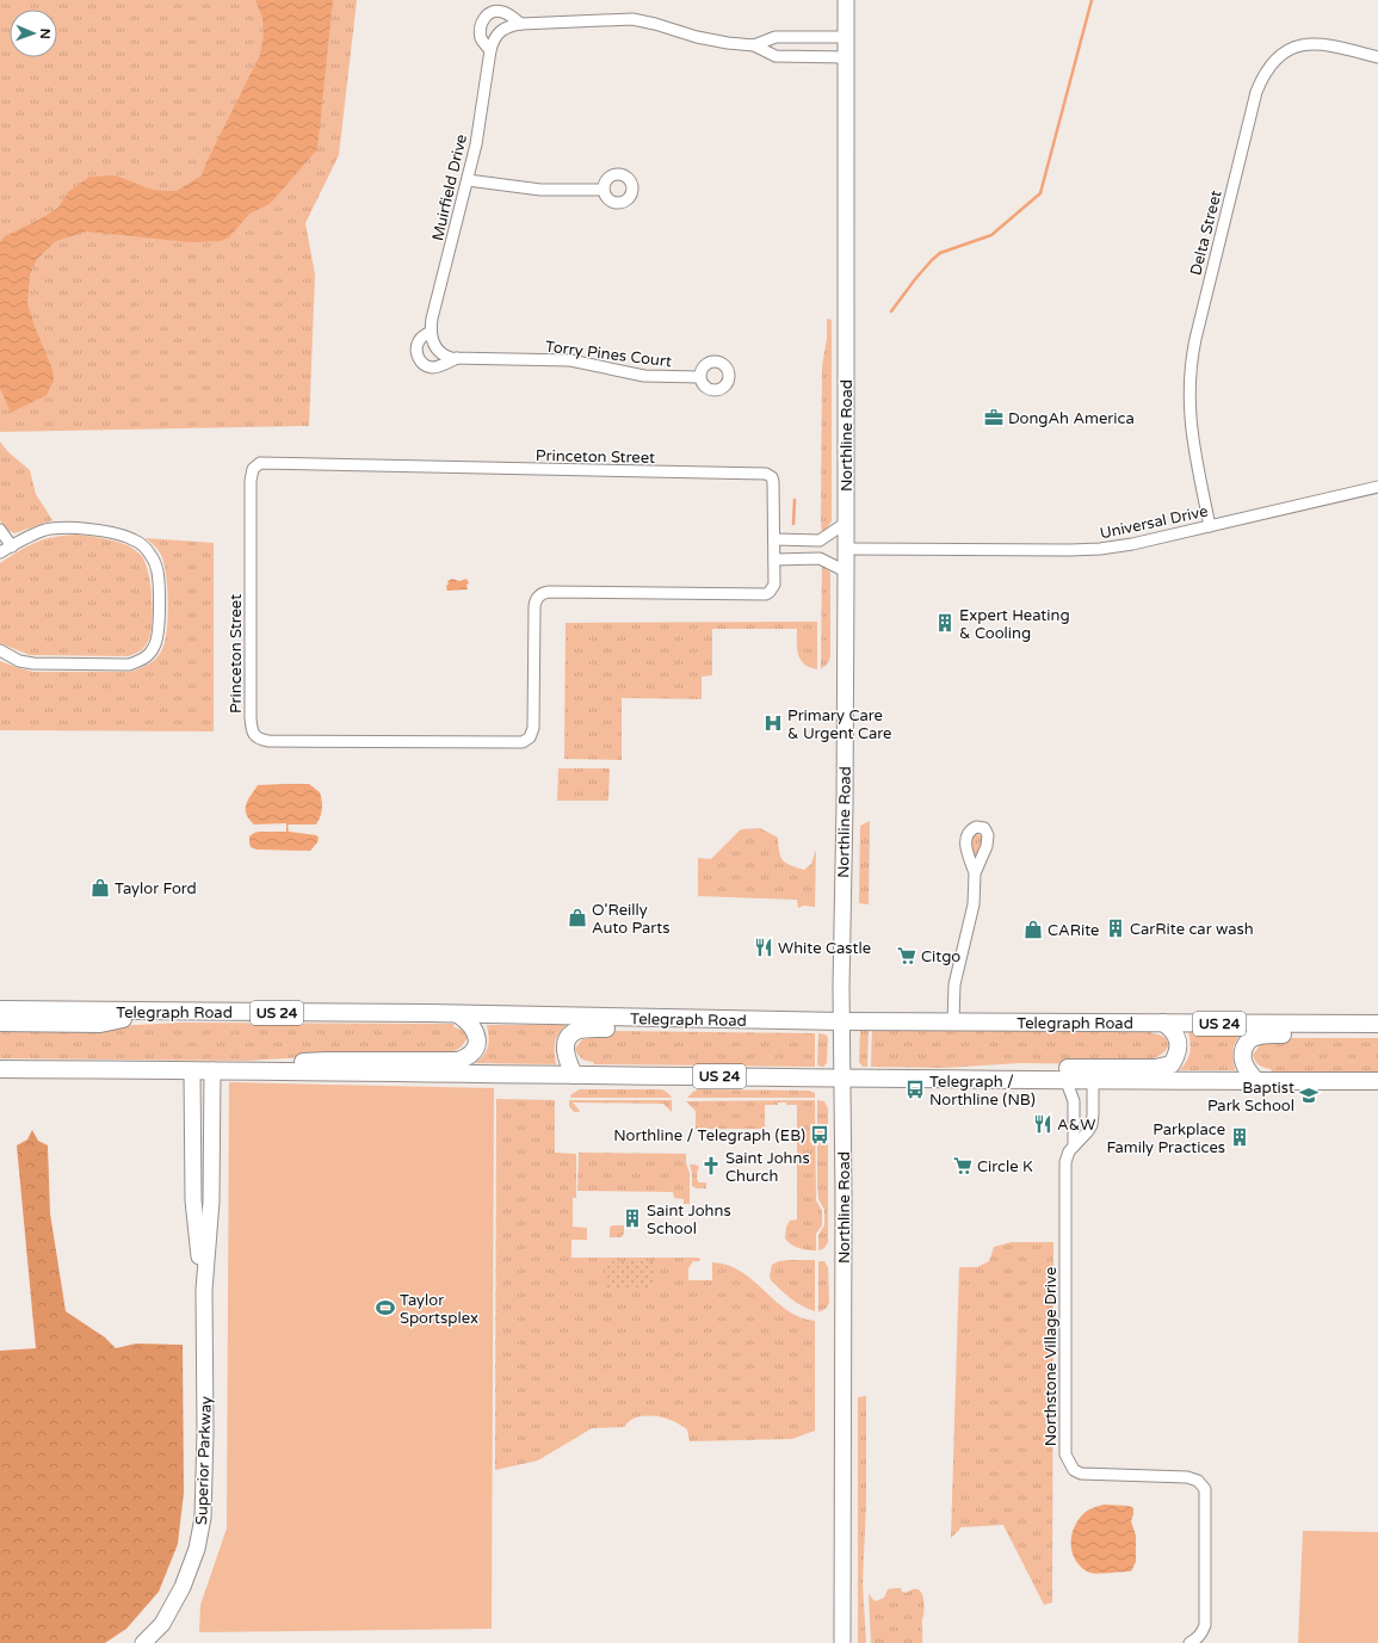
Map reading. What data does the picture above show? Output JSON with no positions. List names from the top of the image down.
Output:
{
  "streets": {
    "main road": [
      "Northline Road",
      "Telegraph Road",
      "US 24",
      "Superior Parkway"
    ],
    "street": [
      "Muirfield Drive",
      "Delta Street",
      "Torry Pines Court",
      "Princeton Street",
      "Universal Drive",
      "Northstone Village Drive"
    ]
  },
  "crossings": [
    ["Muirfield Drive", "Torry Pines Court"],
    ["Delta Street", "Universal Drive"],
    ["Northline Road", "Universal Drive"],
    ["Northline Road", "Telegraph Road"],
    ["Northline Road", "US 24"],
    ["US 24", "Northstone Village Drive"],
    ["US 24", "Superior Parkway"]
  ],
  "places": {
    "office": ["DongAh America"],
    "building": [
      "Expert Heating & Cooling",
      "CarRite car wash",
      "Parkplace Family Practices",
      "Saint Johns School"
    ],
    "hospital": ["Primary Care & Urgent Care"],
    "shop": ["Taylor Ford", "O'Reilly Auto Parts", "CARite"],
    "restaurant": ["White Castle", "A&W"],
    "supermarket": ["Citgo", "Circle K"],
    "bus stop": ["Telegraph / Northline (NB)", "Northline / Telegraph (EB)"],
    "school or university": ["Baptist Park School"],
    "church": ["Saint Johns Church"],
    "sports": ["Taylor Sportsplex"]
  },
  "north": "right"
}
